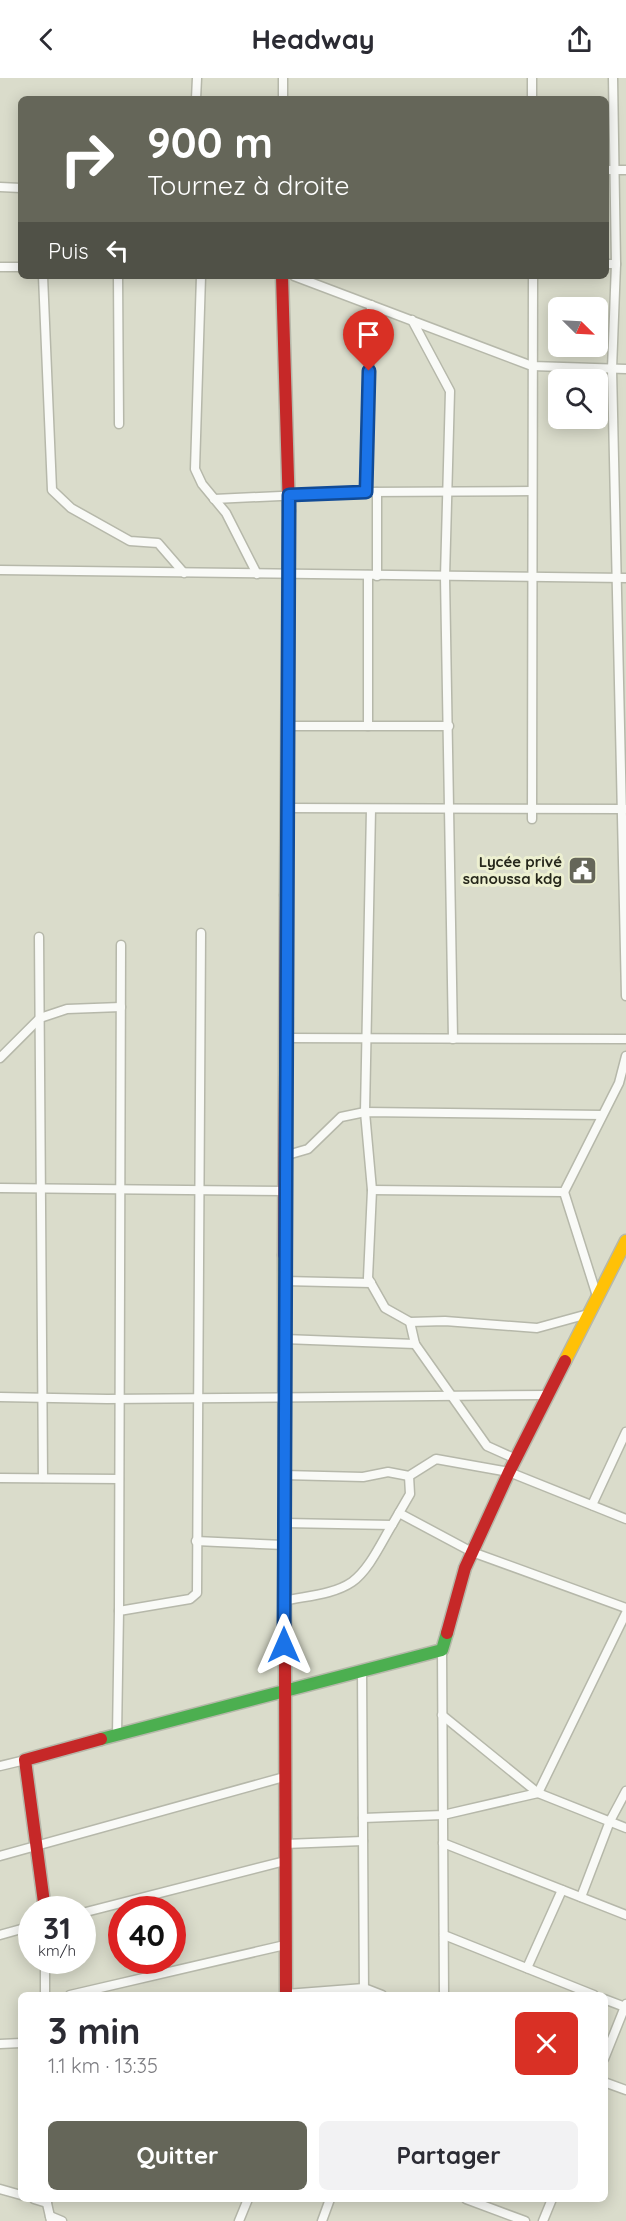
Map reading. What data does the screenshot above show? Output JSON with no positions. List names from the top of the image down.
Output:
{
  "places": {
    "public building": ["Lycée privé sanoussa kdg"]
  },
  "north": "bottom right",
  "page": {
    "header": "Headway",
    "turn": ["900 m", "Tournez à droite"],
    "then": "Puis",
    "speed": "31 km/h",
    "limit": "40",
    "heading": ["3 min", "1.1 km · 13:35"],
    "buttons": ["Quitter", "Partager"]
  }
}
